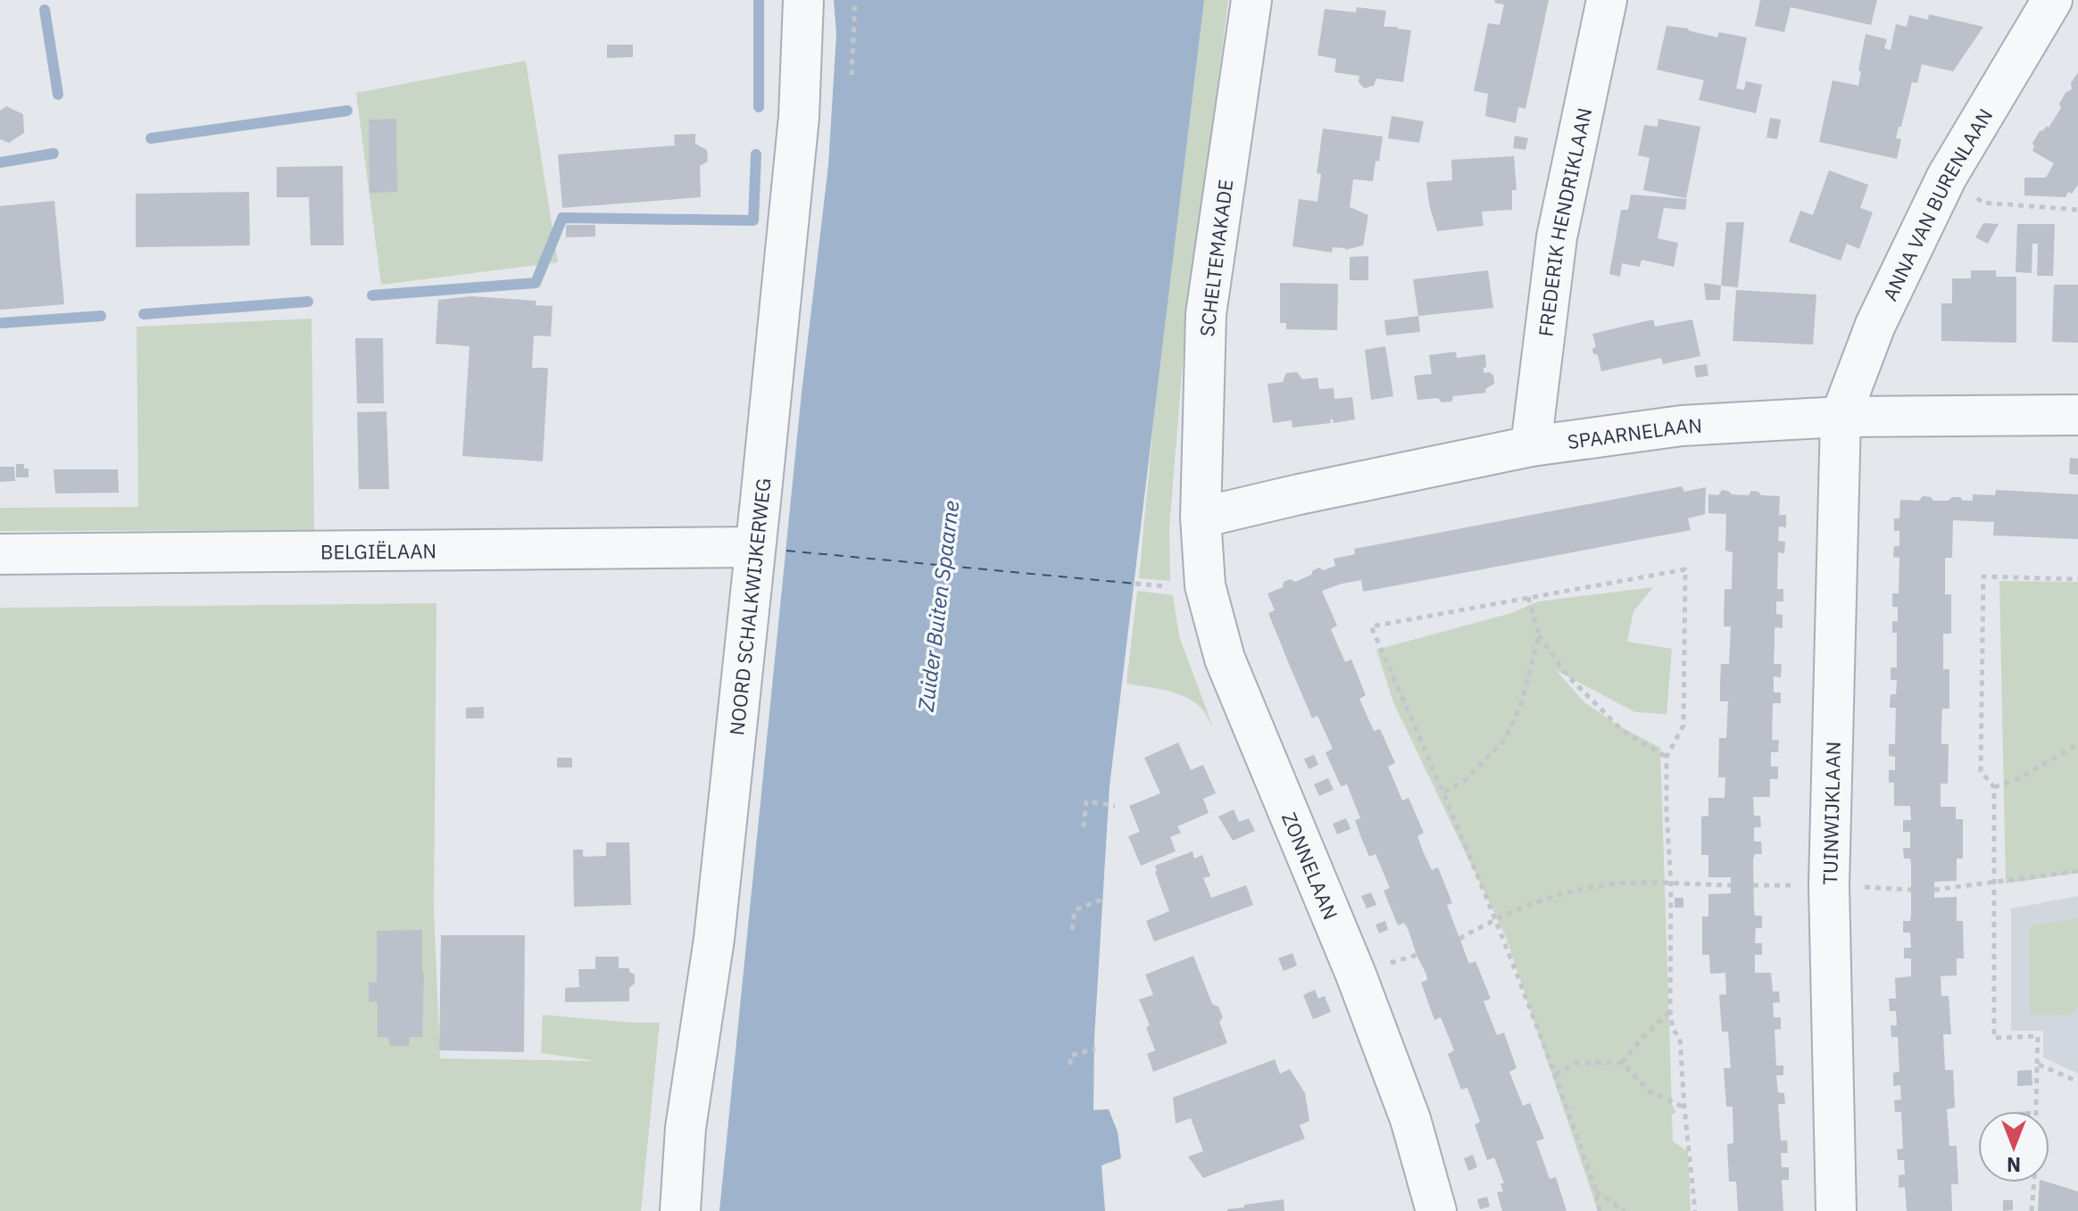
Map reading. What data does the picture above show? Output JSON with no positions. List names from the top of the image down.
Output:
{
  "streets": {
    "street": [
      "ANNA VAN BURENLAAN",
      "FREDERIK HENDRIKLAAN",
      "SCHELTEMAKADE",
      "SPAARNELAAN",
      "BELGIËLAAN",
      "NOORD SCHALKWIJKERWEG",
      "TUINWIJKLAAN",
      "ZONNELAAN"
    ]
  },
  "crossings": [
    ["ANNA VAN BURENLAAN", "SPAARNELAAN"],
    ["ANNA VAN BURENLAAN", "TUINWIJKLAAN"],
    ["FREDERIK HENDRIKLAAN", "SPAARNELAAN"],
    ["SCHELTEMAKADE", "SPAARNELAAN"],
    ["SCHELTEMAKADE", "ZONNELAAN"],
    ["SPAARNELAAN", "TUINWIJKLAAN"],
    ["SPAARNELAAN", "ZONNELAAN"],
    ["BELGIËLAAN", "NOORD SCHALKWIJKERWEG"]
  ],
  "water": ["Zuider Buiten Spaarne"],
  "north": "bottom"
}
